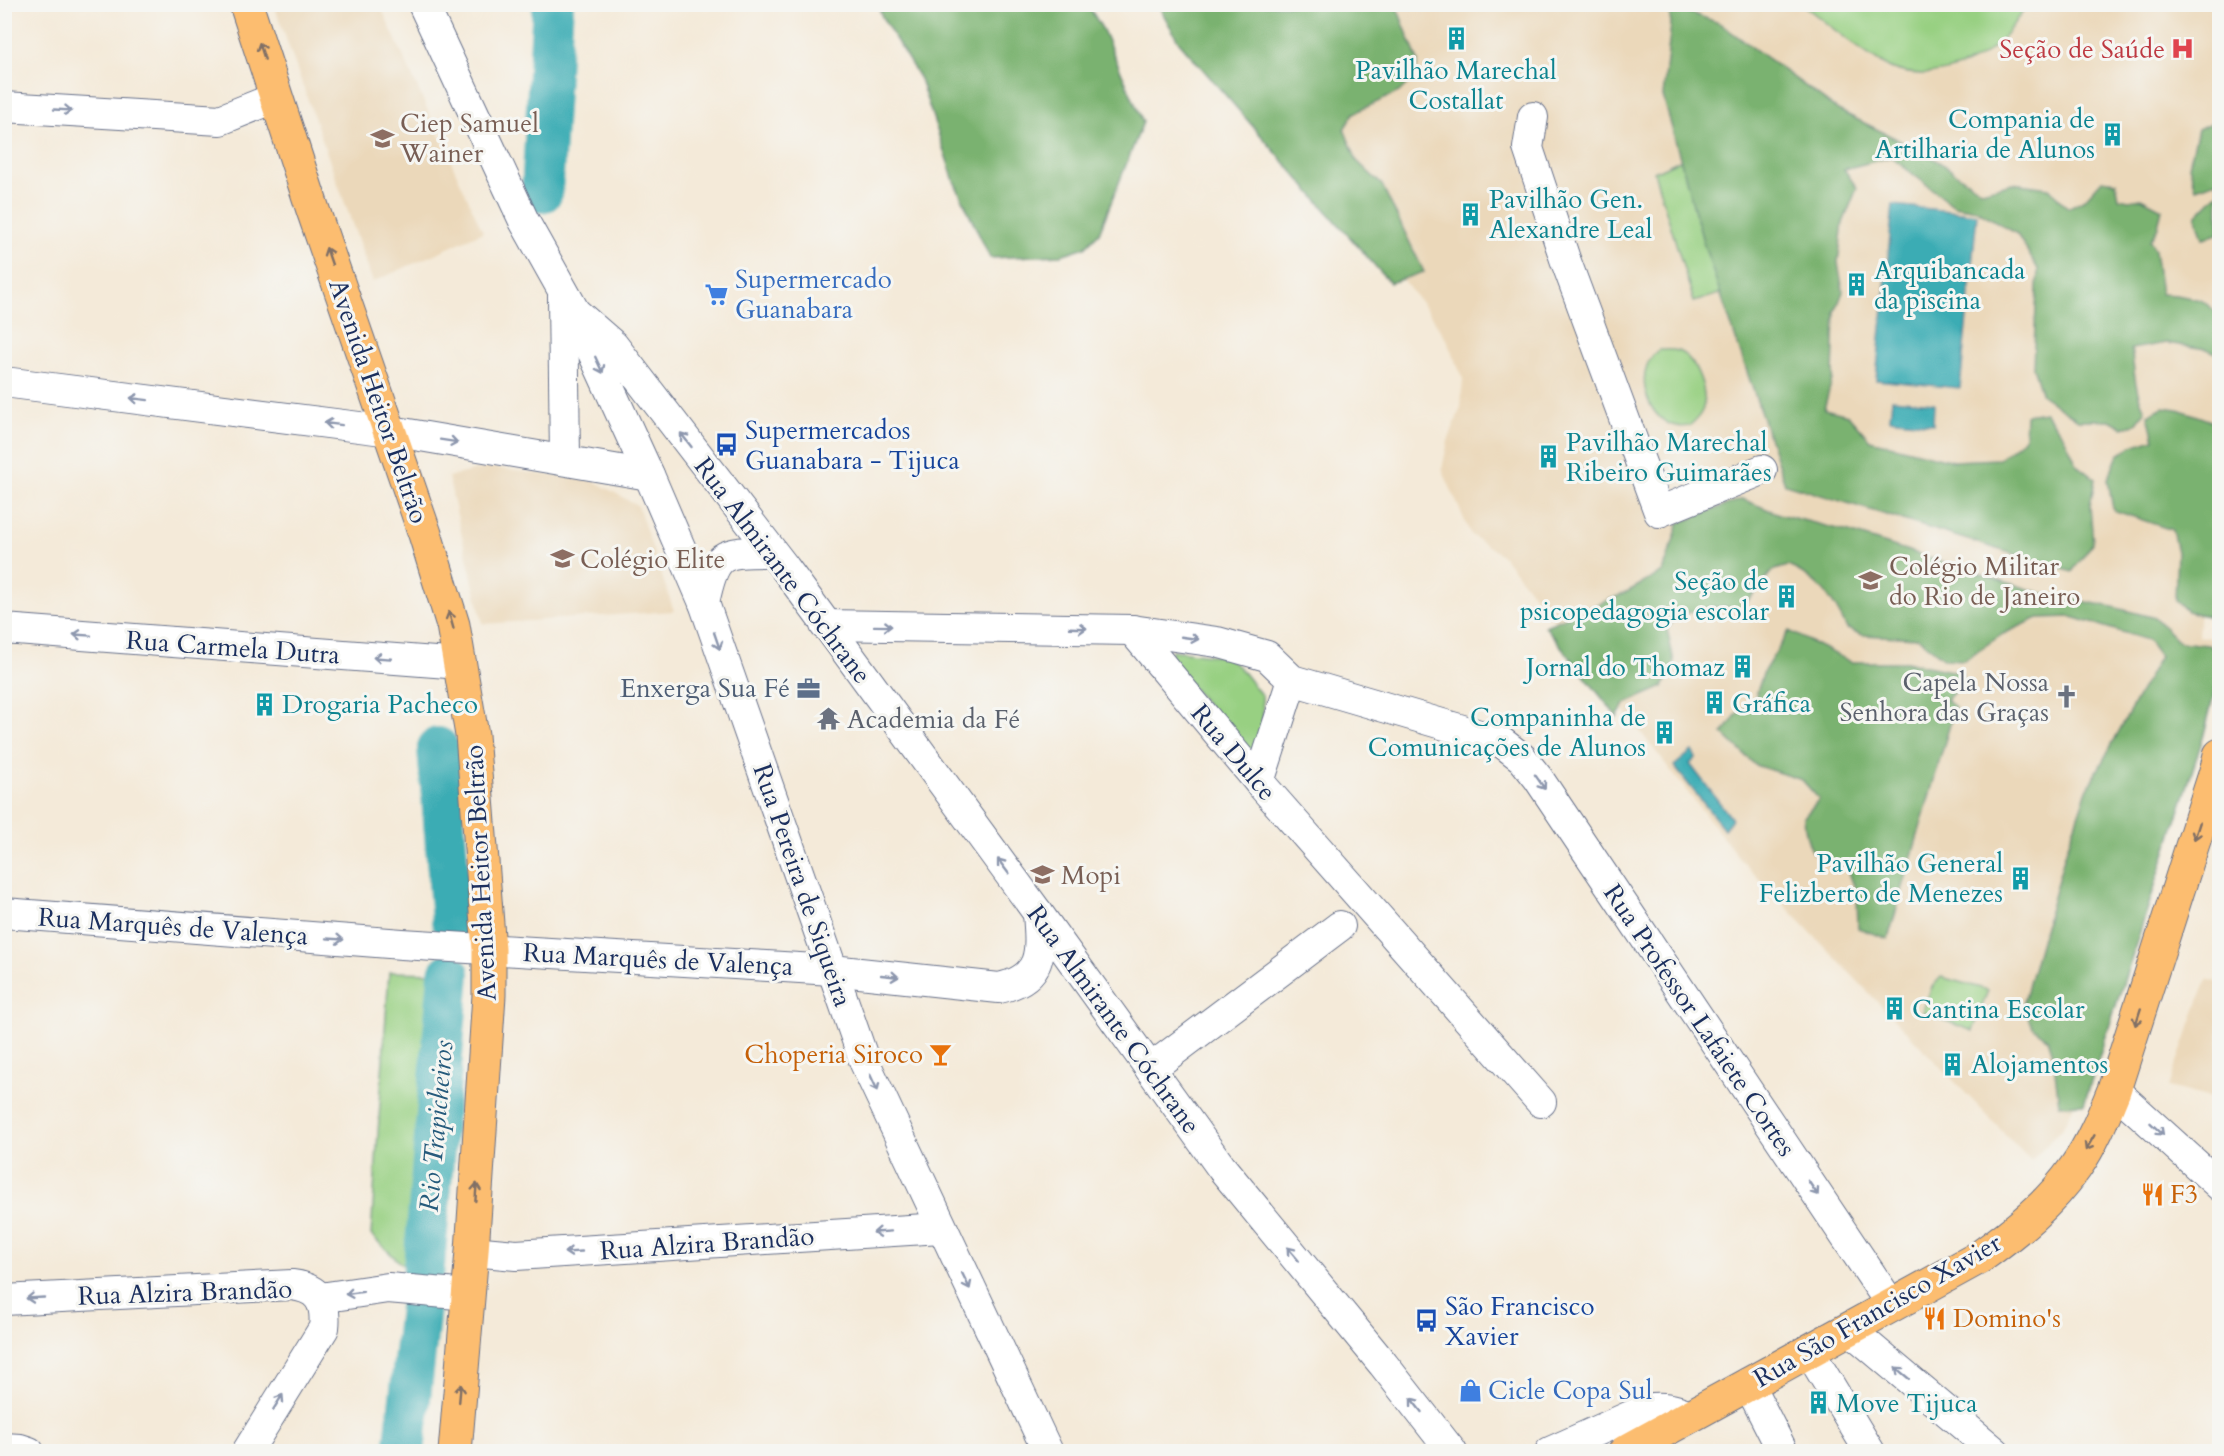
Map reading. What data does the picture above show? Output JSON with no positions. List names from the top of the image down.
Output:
{
  "streets": {
    "main road": ["Avenida Heitor Beltrão", "Rua São Francisco Xavier"],
    "street": [
      "Rua Almirante Cóchrane",
      "Rua Carmela Dutra",
      "Rua Dulce",
      "Rua Pereira de Siqueira",
      "Rua Marquês de Valença",
      "Rua Professor Lafaiete Cortes",
      "Rua Alzira Brandão"
    ]
  },
  "crossings": [
    ["Avenida Heitor Beltrão", "Rua Carmela Dutra"],
    ["Avenida Heitor Beltrão", "Rua Marquês de Valença"],
    ["Avenida Heitor Beltrão", "Rua Alzira Brandão"],
    ["Rua Almirante Cóchrane", "Rua Pereira de Siqueira"],
    ["Rua Almirante Cóchrane", "Rua Marquês de Valença"],
    ["Rua Pereira de Siqueira", "Rua Marquês de Valença"],
    ["Rua Pereira de Siqueira", "Rua Alzira Brandão"],
    ["Rua Professor Lafaiete Cortes", "Rua São Francisco Xavier"]
  ],
  "one_way": [
    "Avenida Heitor Beltrão",
    "Rua Almirante Cóchrane",
    "Rua Pereira de Siqueira",
    "Rua Marquês de Valença",
    "Rua Professor Lafaiete Cortes",
    "Rua Alzira Brandão",
    "Rua São Francisco Xavier"
  ],
  "water": ["Rio Trapicheiros"],
  "places": {
    "building": [
      "Pavilhão Marechal Costallat",
      "Compania de Artilharia de Alunos",
      "Pavilhão Gen. Alexandre Leal",
      "Arquibancada da piscina",
      "Pavilhão Marechal Ribeiro Guimarães",
      "Seção de psicopedagogia escolar",
      "Jornal do Thomaz",
      "Gráfica",
      "Drogaria Pacheco",
      "Companinha de Comunicações de Alunos",
      "Pavilhão General Felizberto de Menezes",
      "Cantina Escolar",
      "Alojamentos",
      "Move Tijuca"
    ],
    "hospital": ["Seção de Saúde"],
    "school or university": [
      "Ciep Samuel Wainer",
      "Colégio Elite",
      "Colégio Militar do Rio de Janeiro",
      "Mopi"
    ],
    "supermarket": ["Supermercado Guanabara"],
    "bus stop": ["Supermercados Guanabara - Tijuca", "São Francisco Xavier"],
    "office": ["Enxerga Sua Fé"],
    "church": ["Capela Nossa Senhora das Graças"],
    "temple": ["Academia da Fé"],
    "bar": ["Choperia Siroco"],
    "restaurant": ["F3", "Domino's"],
    "shop": ["Cicle Copa Sul"]
  }
}
